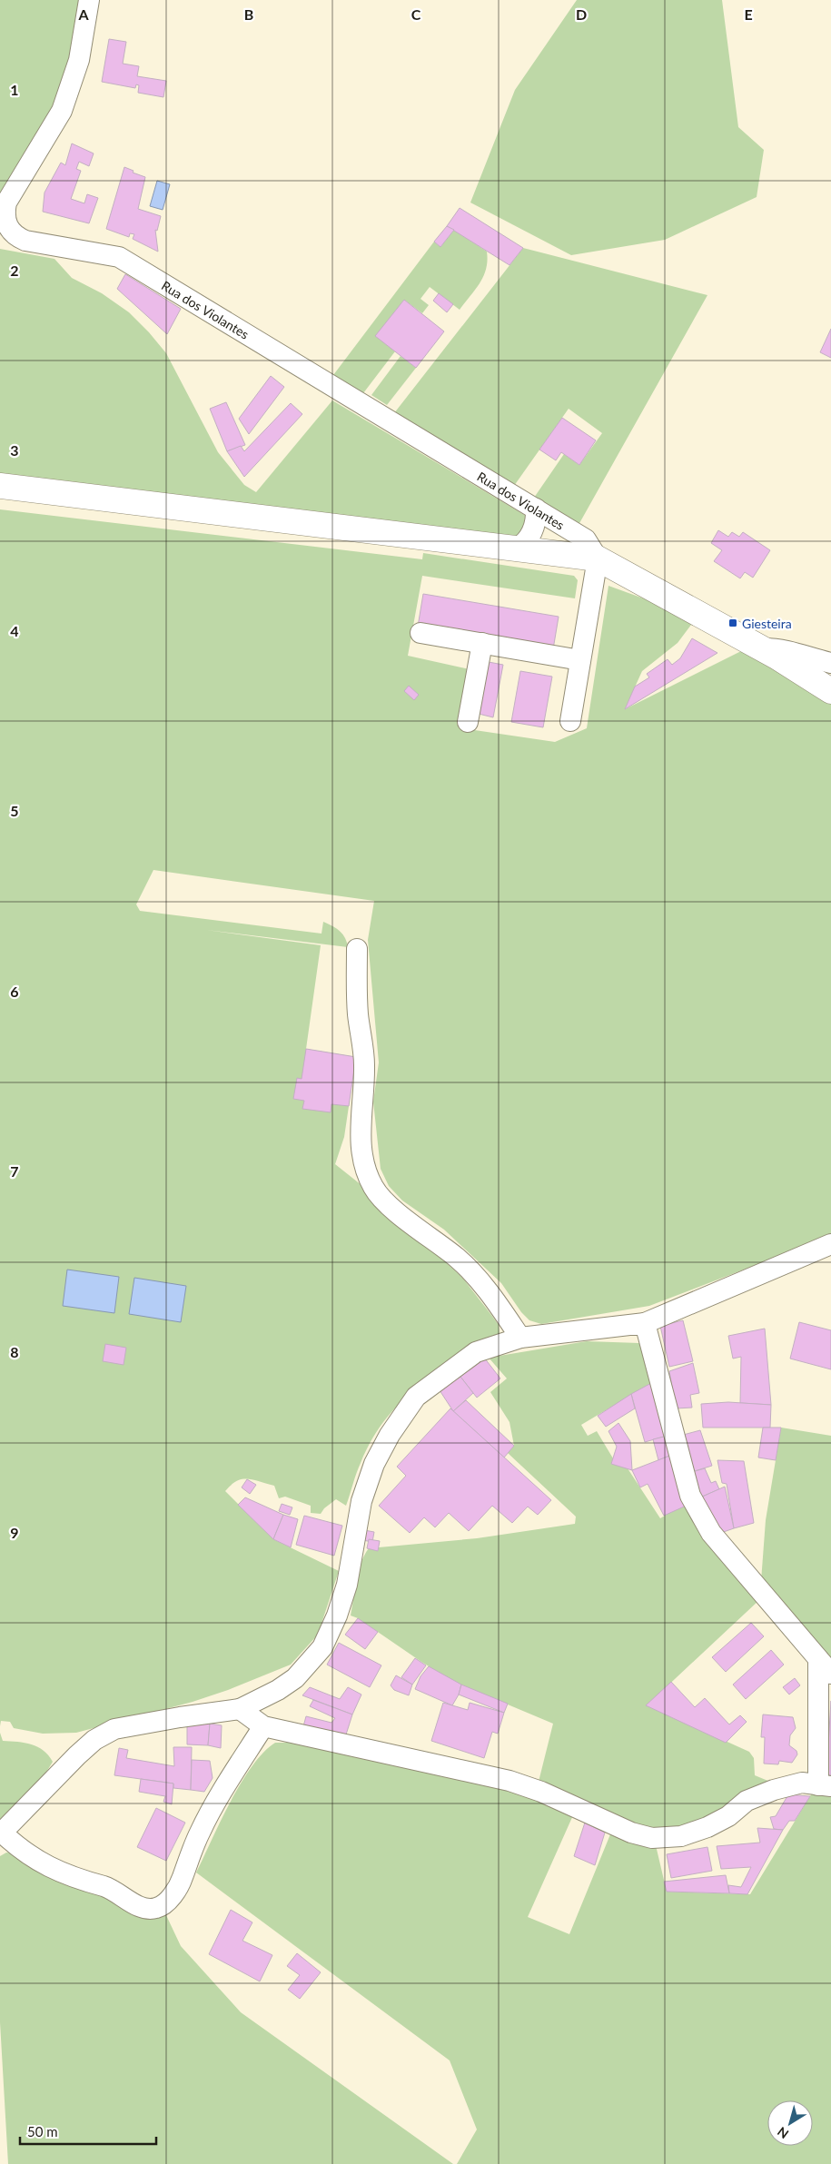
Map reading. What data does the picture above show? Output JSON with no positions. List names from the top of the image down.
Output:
{
  "streets": {
    "street": ["Rua dos Violantes"]
  },
  "places": {
    "transit": ["Giesteira"]
  },
  "scale_bar": "50 m",
  "north": "bottom left",
  "grid": {
    "columns": [
      "A",
      "B",
      "C",
      "D",
      "E"
    ],
    "rows": [
      "1",
      "2",
      "3",
      "4",
      "5",
      "6",
      "7",
      "8",
      "9"
    ]
  }
}
